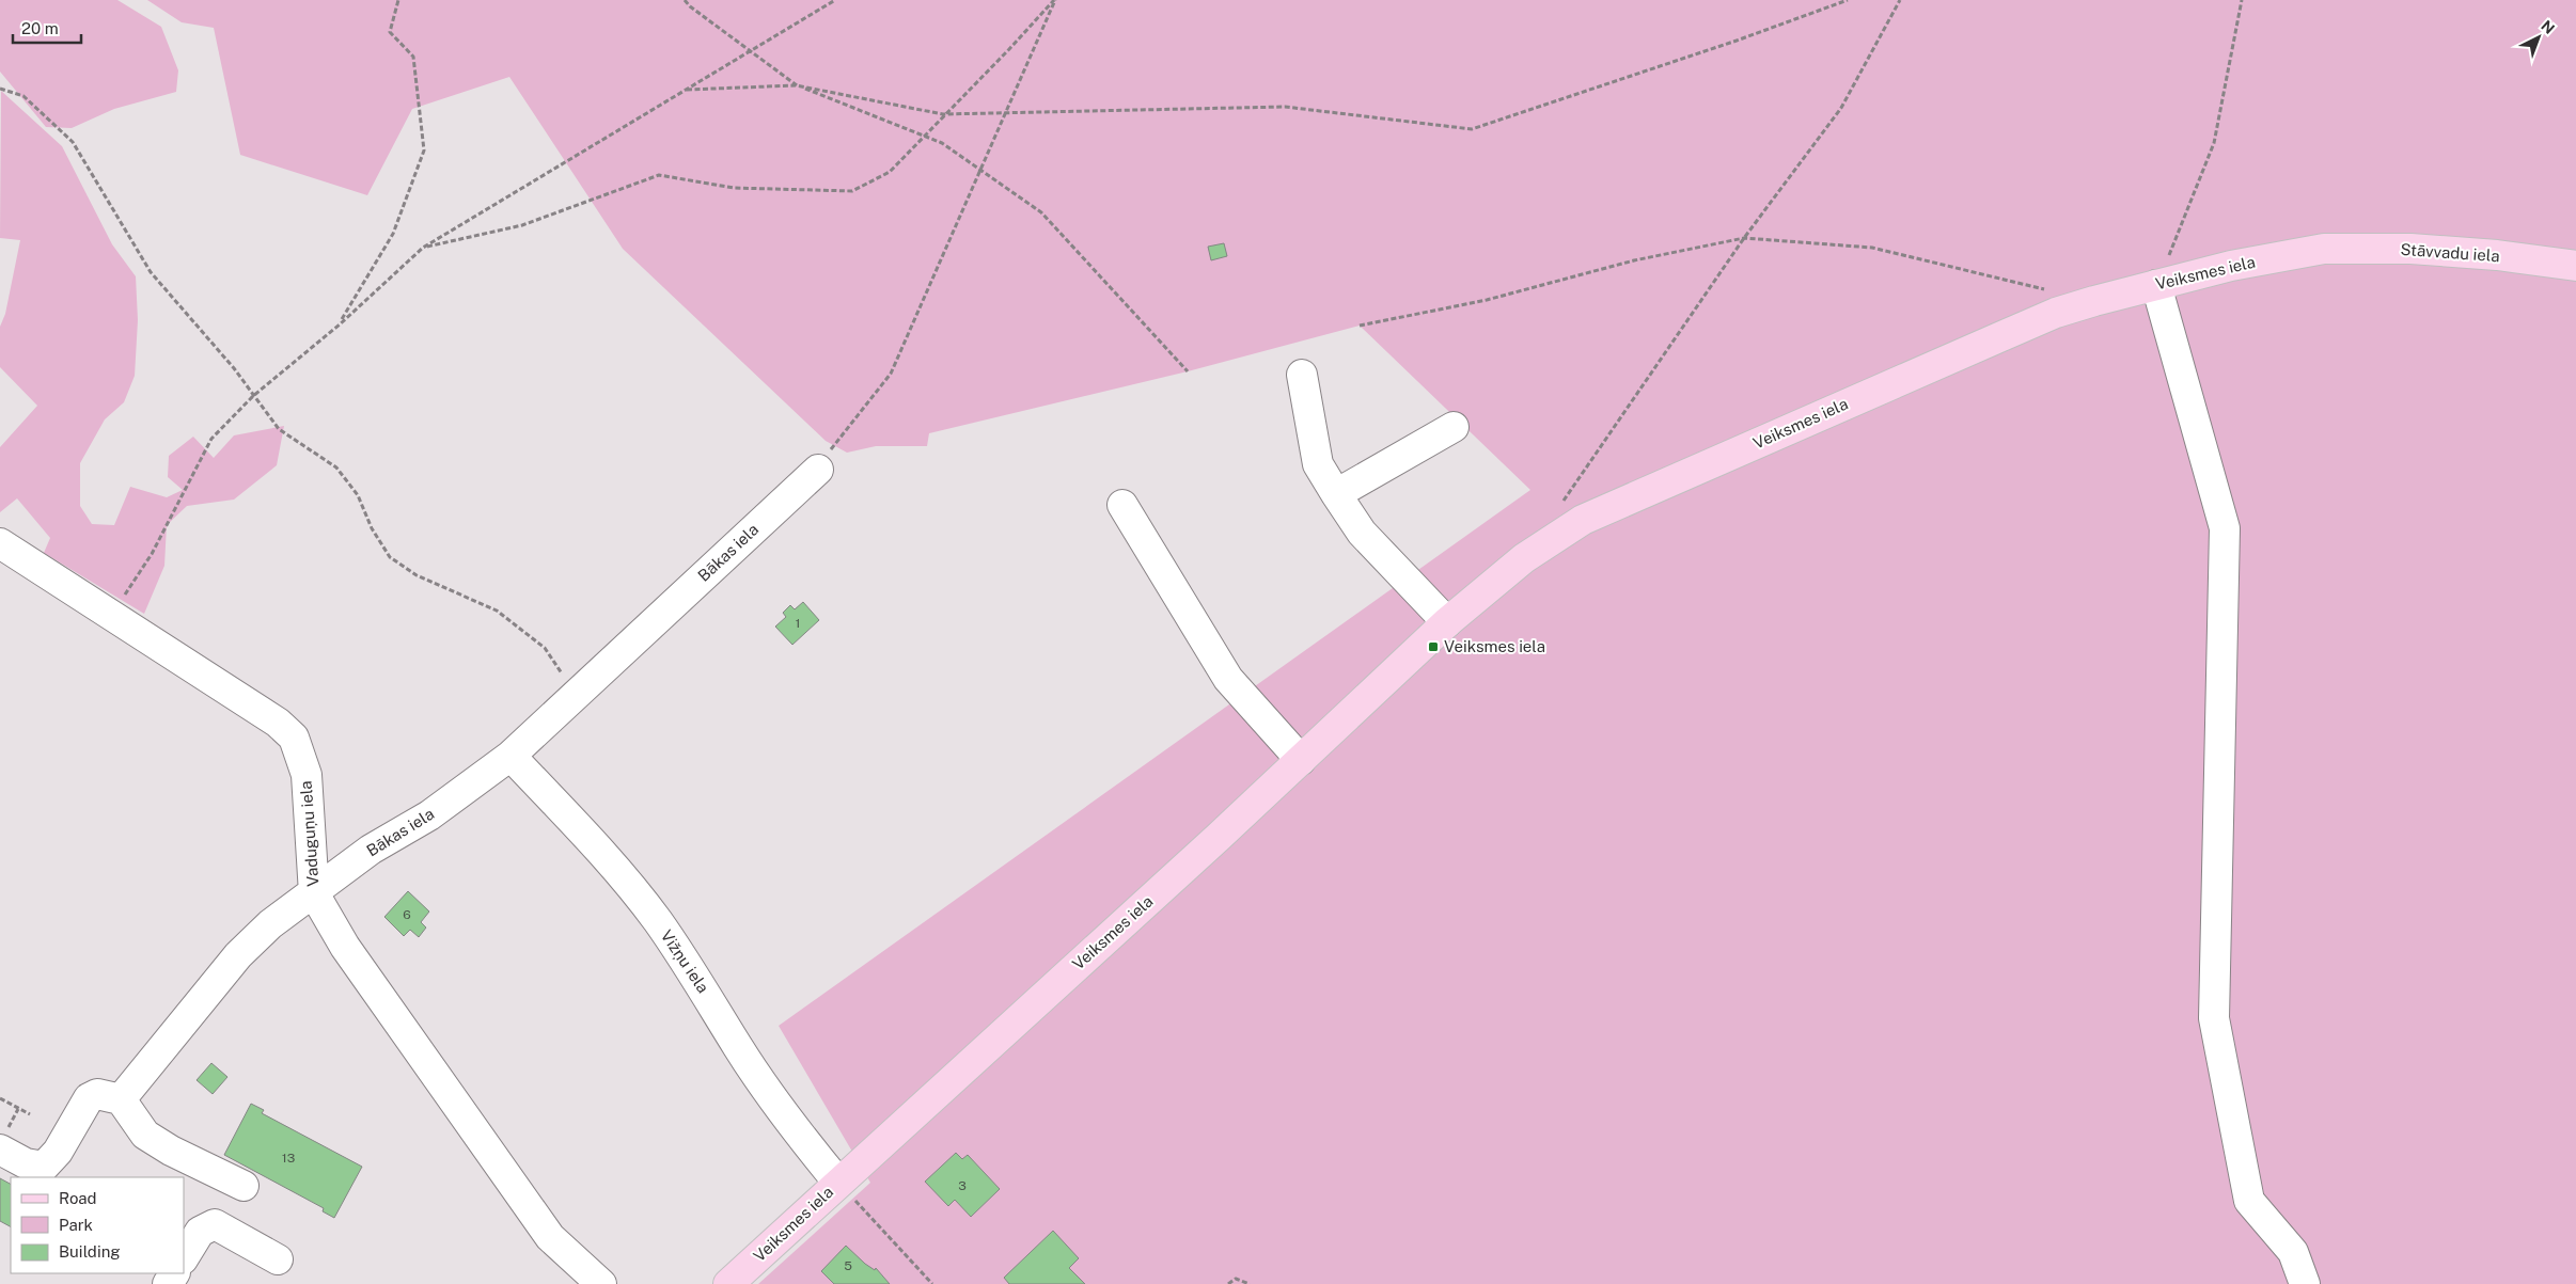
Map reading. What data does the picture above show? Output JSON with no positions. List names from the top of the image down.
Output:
{
  "streets": {
    "main road": ["Stāvvadu iela", "Veiksmes iela"],
    "street": ["Bākas iela", "Vaduguņu iela", "Vižņu iela"]
  },
  "crossings": [
    ["Stāvvadu iela", "Veiksmes iela"],
    ["Veiksmes iela", "Vižņu iela"],
    ["Bākas iela", "Vaduguņu iela"],
    ["Bākas iela", "Vižņu iela"]
  ],
  "places": {
    "transit": ["Veiksmes iela"]
  },
  "house_numbers": [
    "1",
    "6",
    "13",
    "3",
    "5"
  ],
  "legend": ["Road", "Park", "Building"],
  "scale_bar": "20 m",
  "north": "top right"
}
